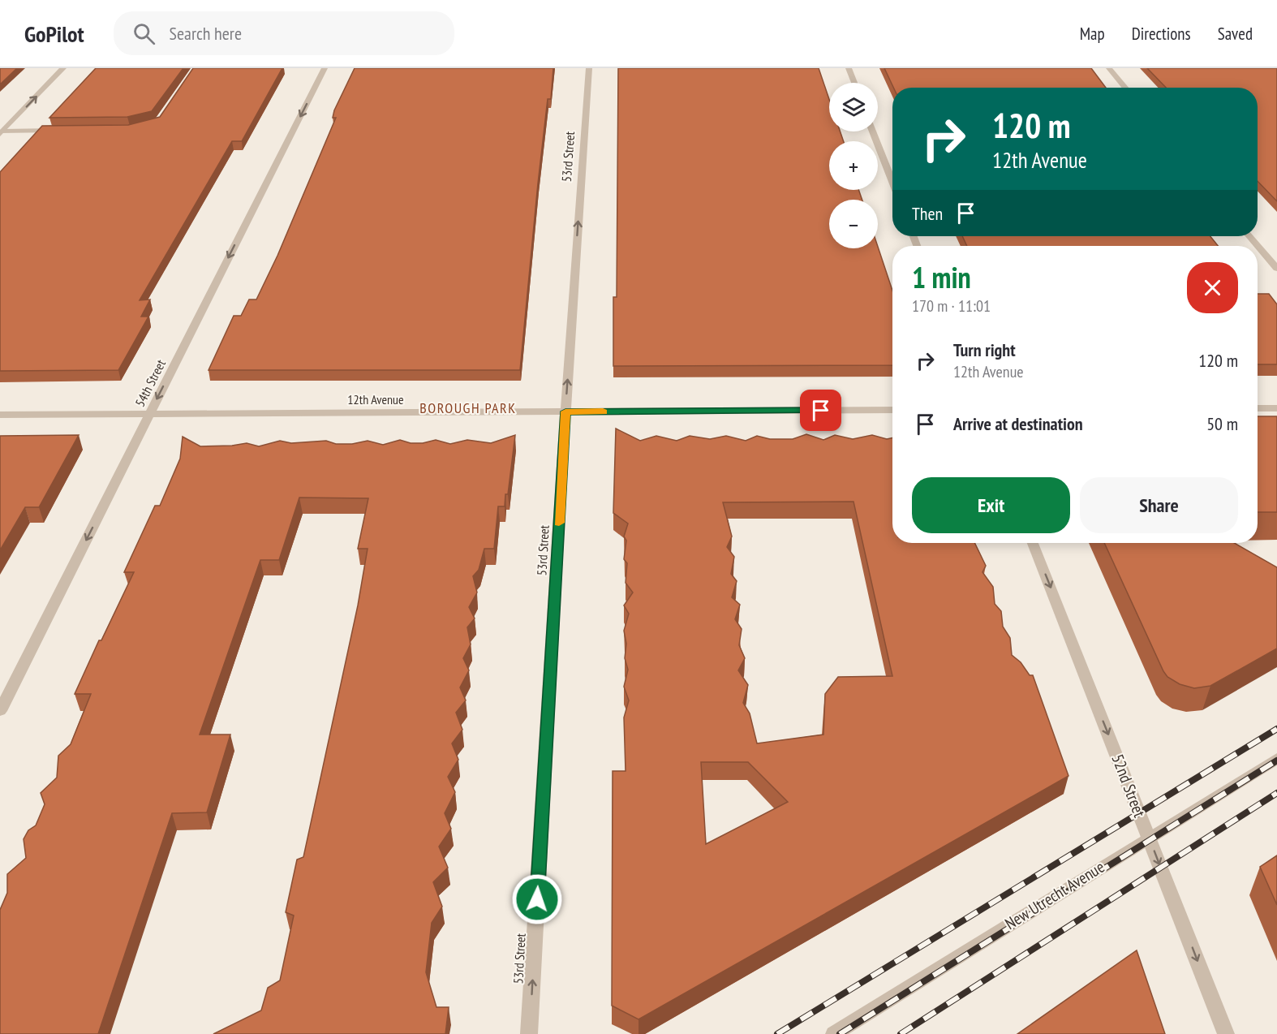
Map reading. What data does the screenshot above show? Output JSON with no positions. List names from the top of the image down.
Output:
{
  "streets": {
    "street": [
      "53rd Street",
      "54th Street",
      "12th Avenue",
      "52nd Street",
      "New Utrecht Avenue"
    ]
  },
  "crossings": [
    ["53rd Street", "12th Avenue"],
    ["54th Street", "12th Avenue"],
    ["52nd Street", "New Utrecht Avenue"]
  ],
  "one_way": ["53rd Street", "54th Street", "52nd Street"],
  "districts": ["BOROUGH PARK"],
  "page": {
    "header": "GoPilot",
    "search": "Search here",
    "nav": ["Map", "Directions", "Saved"],
    "map_buttons": ["+", "−"],
    "turn": ["120 m", "12th Avenue"],
    "then": "Then",
    "heading": ["1 min", "170 m · 11:01"],
    "list": [
      {
        "name": "Turn right",
        "note": "12th Avenue",
        "value": "120 m"
      },
      {
        "name": "Arrive at destination",
        "value": "50 m"
      }
    ],
    "buttons": ["Exit", "Share"]
  }
}
